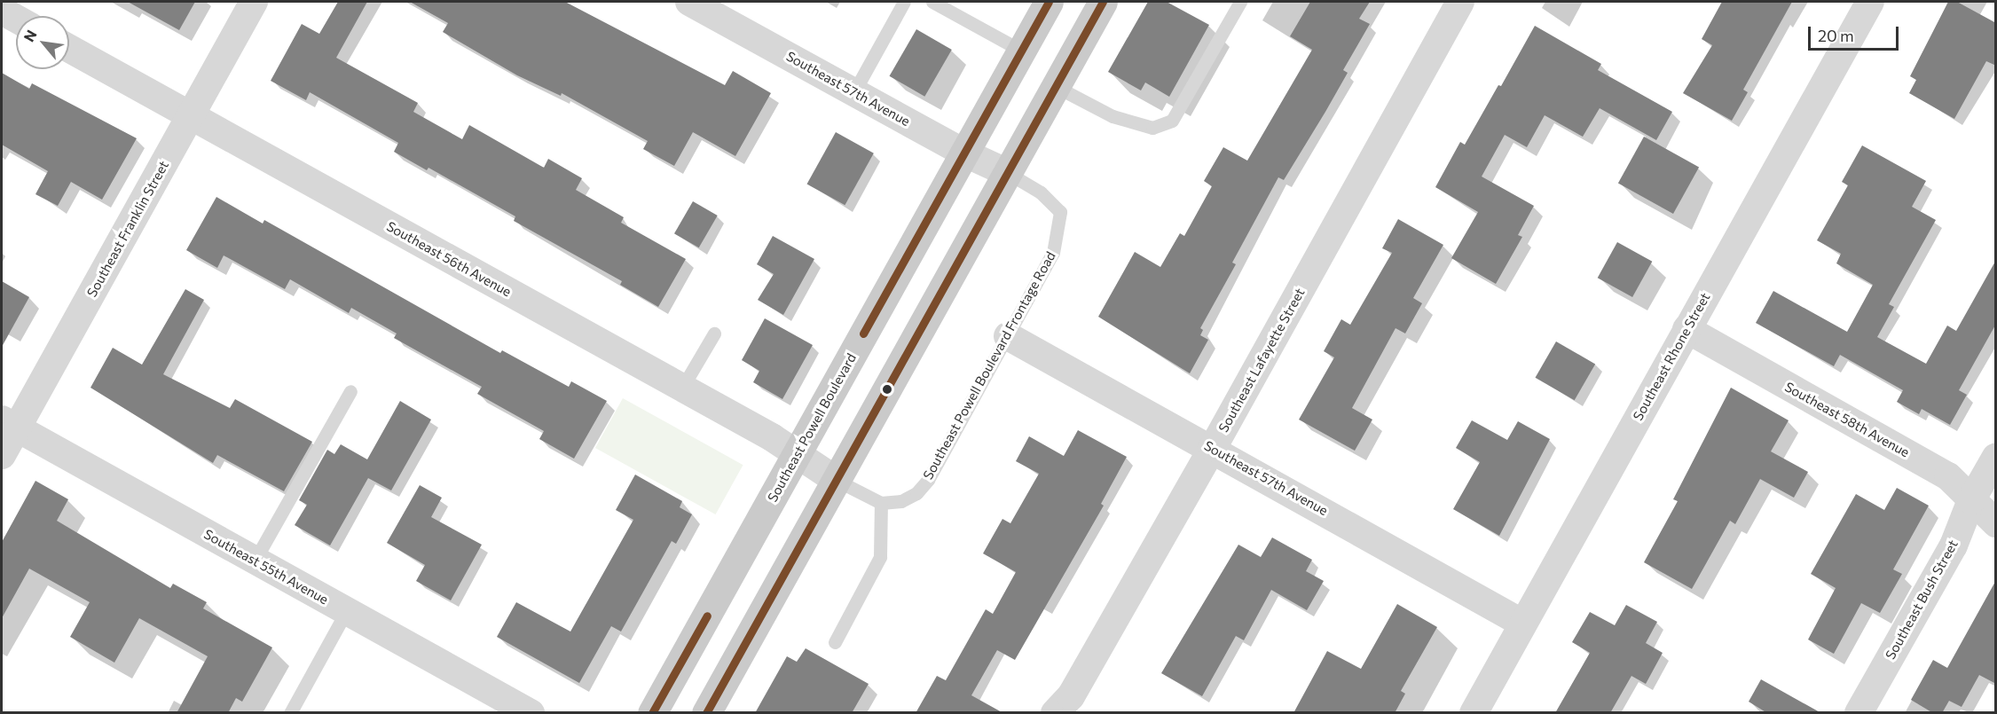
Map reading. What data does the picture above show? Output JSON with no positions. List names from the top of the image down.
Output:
{
  "streets": {
    "main road": ["Southeast Powell Boulevard"],
    "street": [
      "Southeast 57th Avenue",
      "Southeast Franklin Street",
      "Southeast 56th Avenue",
      "Southeast Rhone Street",
      "Southeast Lafayette Street",
      "Southeast 58th Avenue",
      "Southeast 55th Avenue",
      "Southeast Bush Street"
    ],
    "lane": ["Southeast Powell Boulevard Frontage Road"]
  },
  "crossings": [
    ["Southeast 57th Avenue", "Southeast Rhone Street"],
    ["Southeast 57th Avenue", "Southeast Lafayette Street"],
    ["Southeast 57th Avenue", "Southeast Powell Boulevard Frontage Road"],
    ["Southeast 57th Avenue", "Southeast Powell Boulevard"],
    ["Southeast Franklin Street", "Southeast 56th Avenue"],
    ["Southeast Franklin Street", "Southeast 55th Avenue"],
    ["Southeast 56th Avenue", "Southeast Powell Boulevard"],
    ["Southeast Rhone Street", "Southeast 58th Avenue"],
    ["Southeast 58th Avenue", "Southeast Bush Street"]
  ],
  "scale_bar": "20 m",
  "north": "top left"
}
